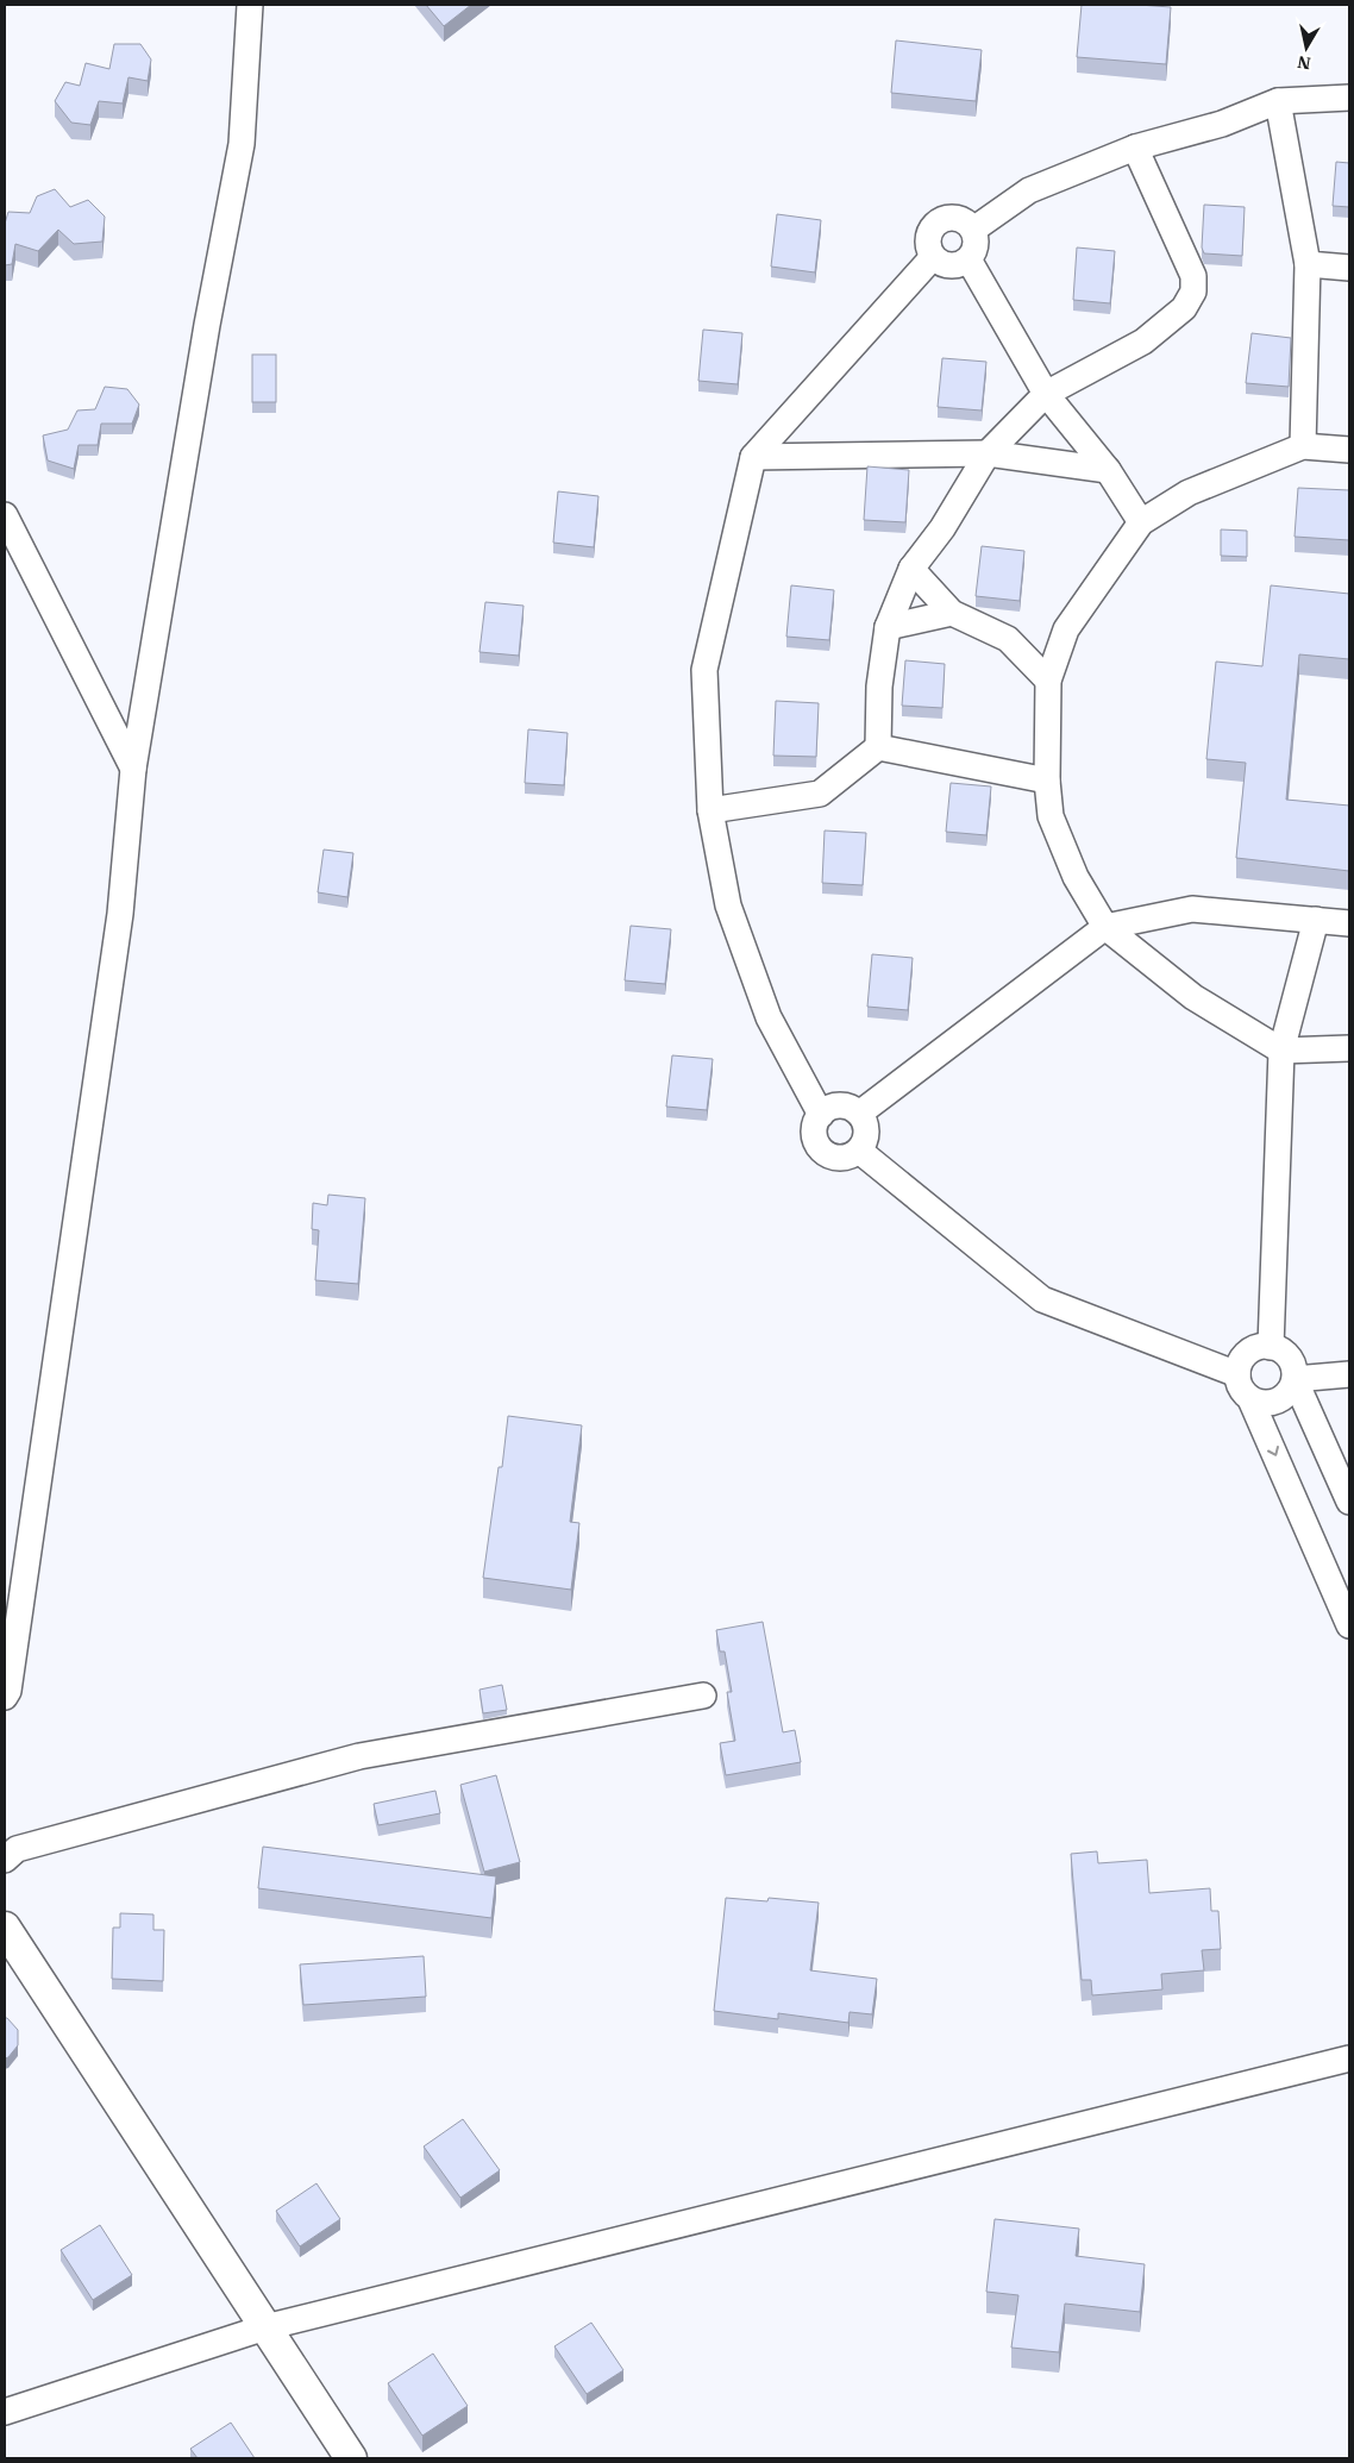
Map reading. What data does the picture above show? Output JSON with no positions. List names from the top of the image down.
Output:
{
  "north": "bottom"
}
